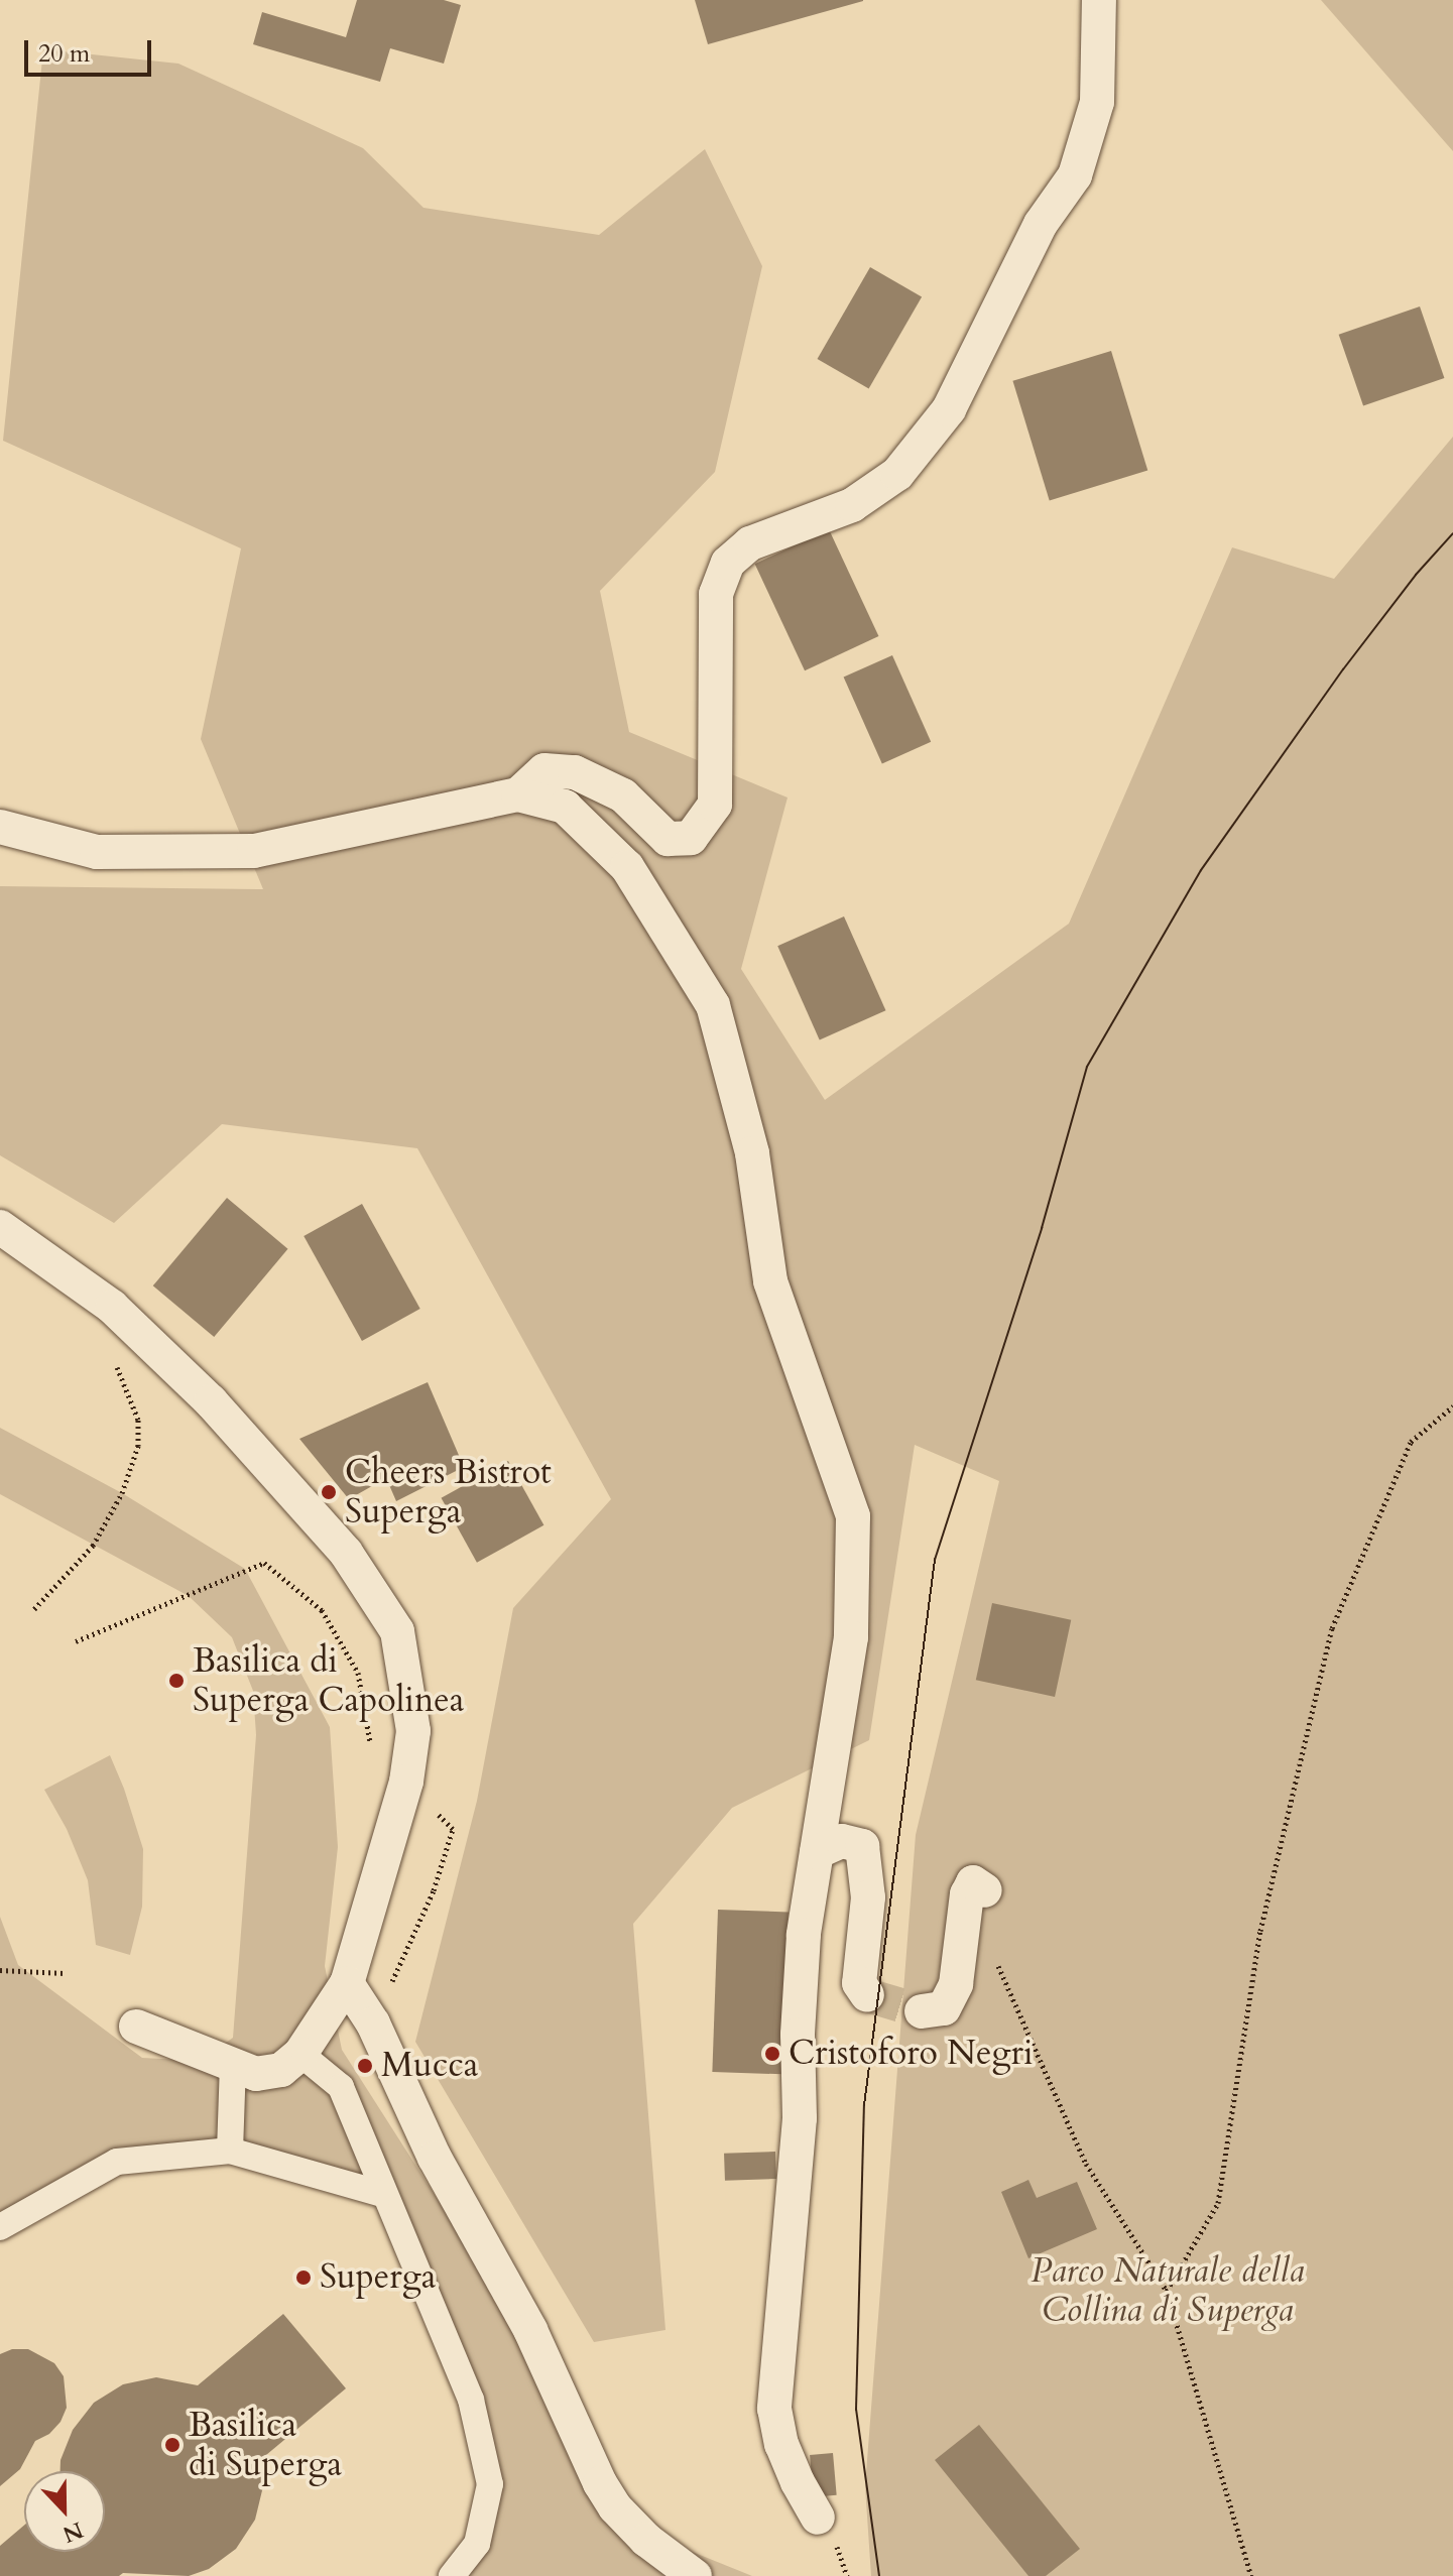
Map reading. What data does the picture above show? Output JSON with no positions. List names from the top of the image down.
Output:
{
  "parks": ["Parco Naturale della Collina di Superga"],
  "places": [
    "Cheers Bistrot Superga",
    "Basilica di Superga Capolinea",
    "Cristoforo Negri",
    "Mucca",
    "Superga",
    "Basilica di Superga"
  ],
  "scale_bar": "20 m",
  "north": "bottom"
}
